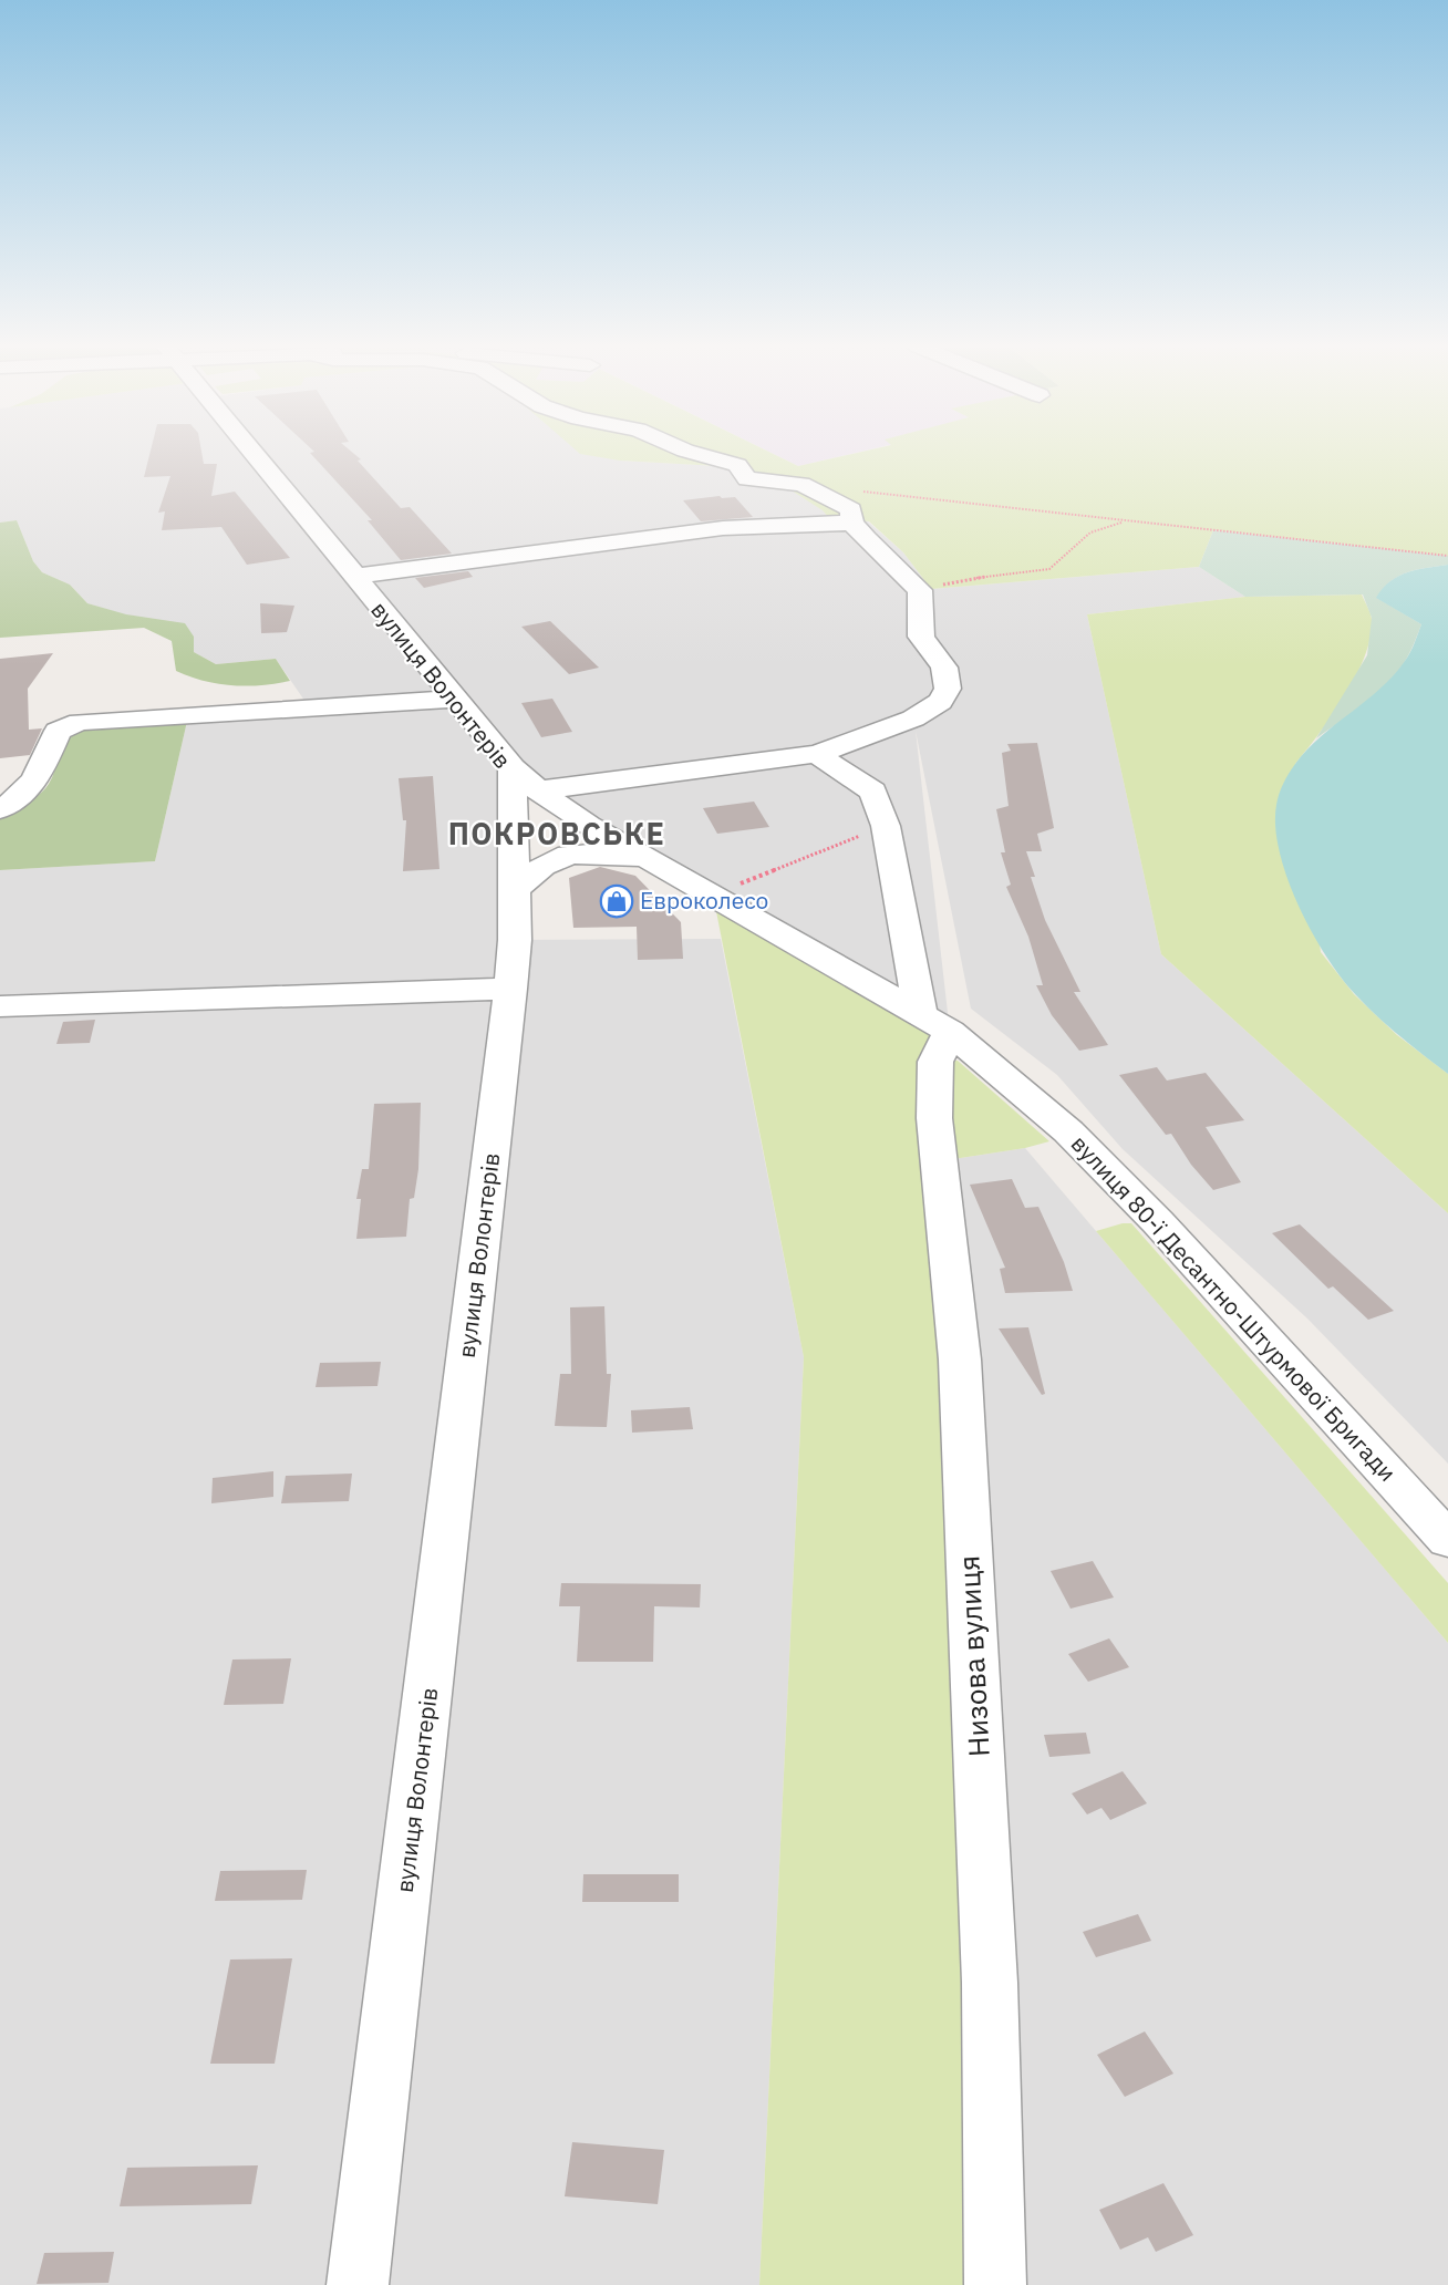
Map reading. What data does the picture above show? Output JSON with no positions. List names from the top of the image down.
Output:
{
  "streets": {
    "street": ["вулиця Волонтерів", "вулиця 80-ї Десантно-Штурмової Бригади", "Низова вулиця"]
  },
  "crossings": [
    ["вулиця Волонтерів", "вулиця 80-ї Десантно-Штурмової Бригади"],
    ["вулиця 80-ї Десантно-Штурмової Бригади", "Низова вулиця"]
  ],
  "districts": ["ПОКРОВСЬКЕ"],
  "places": {
    "shop": ["Евроколесо"]
  }
}
